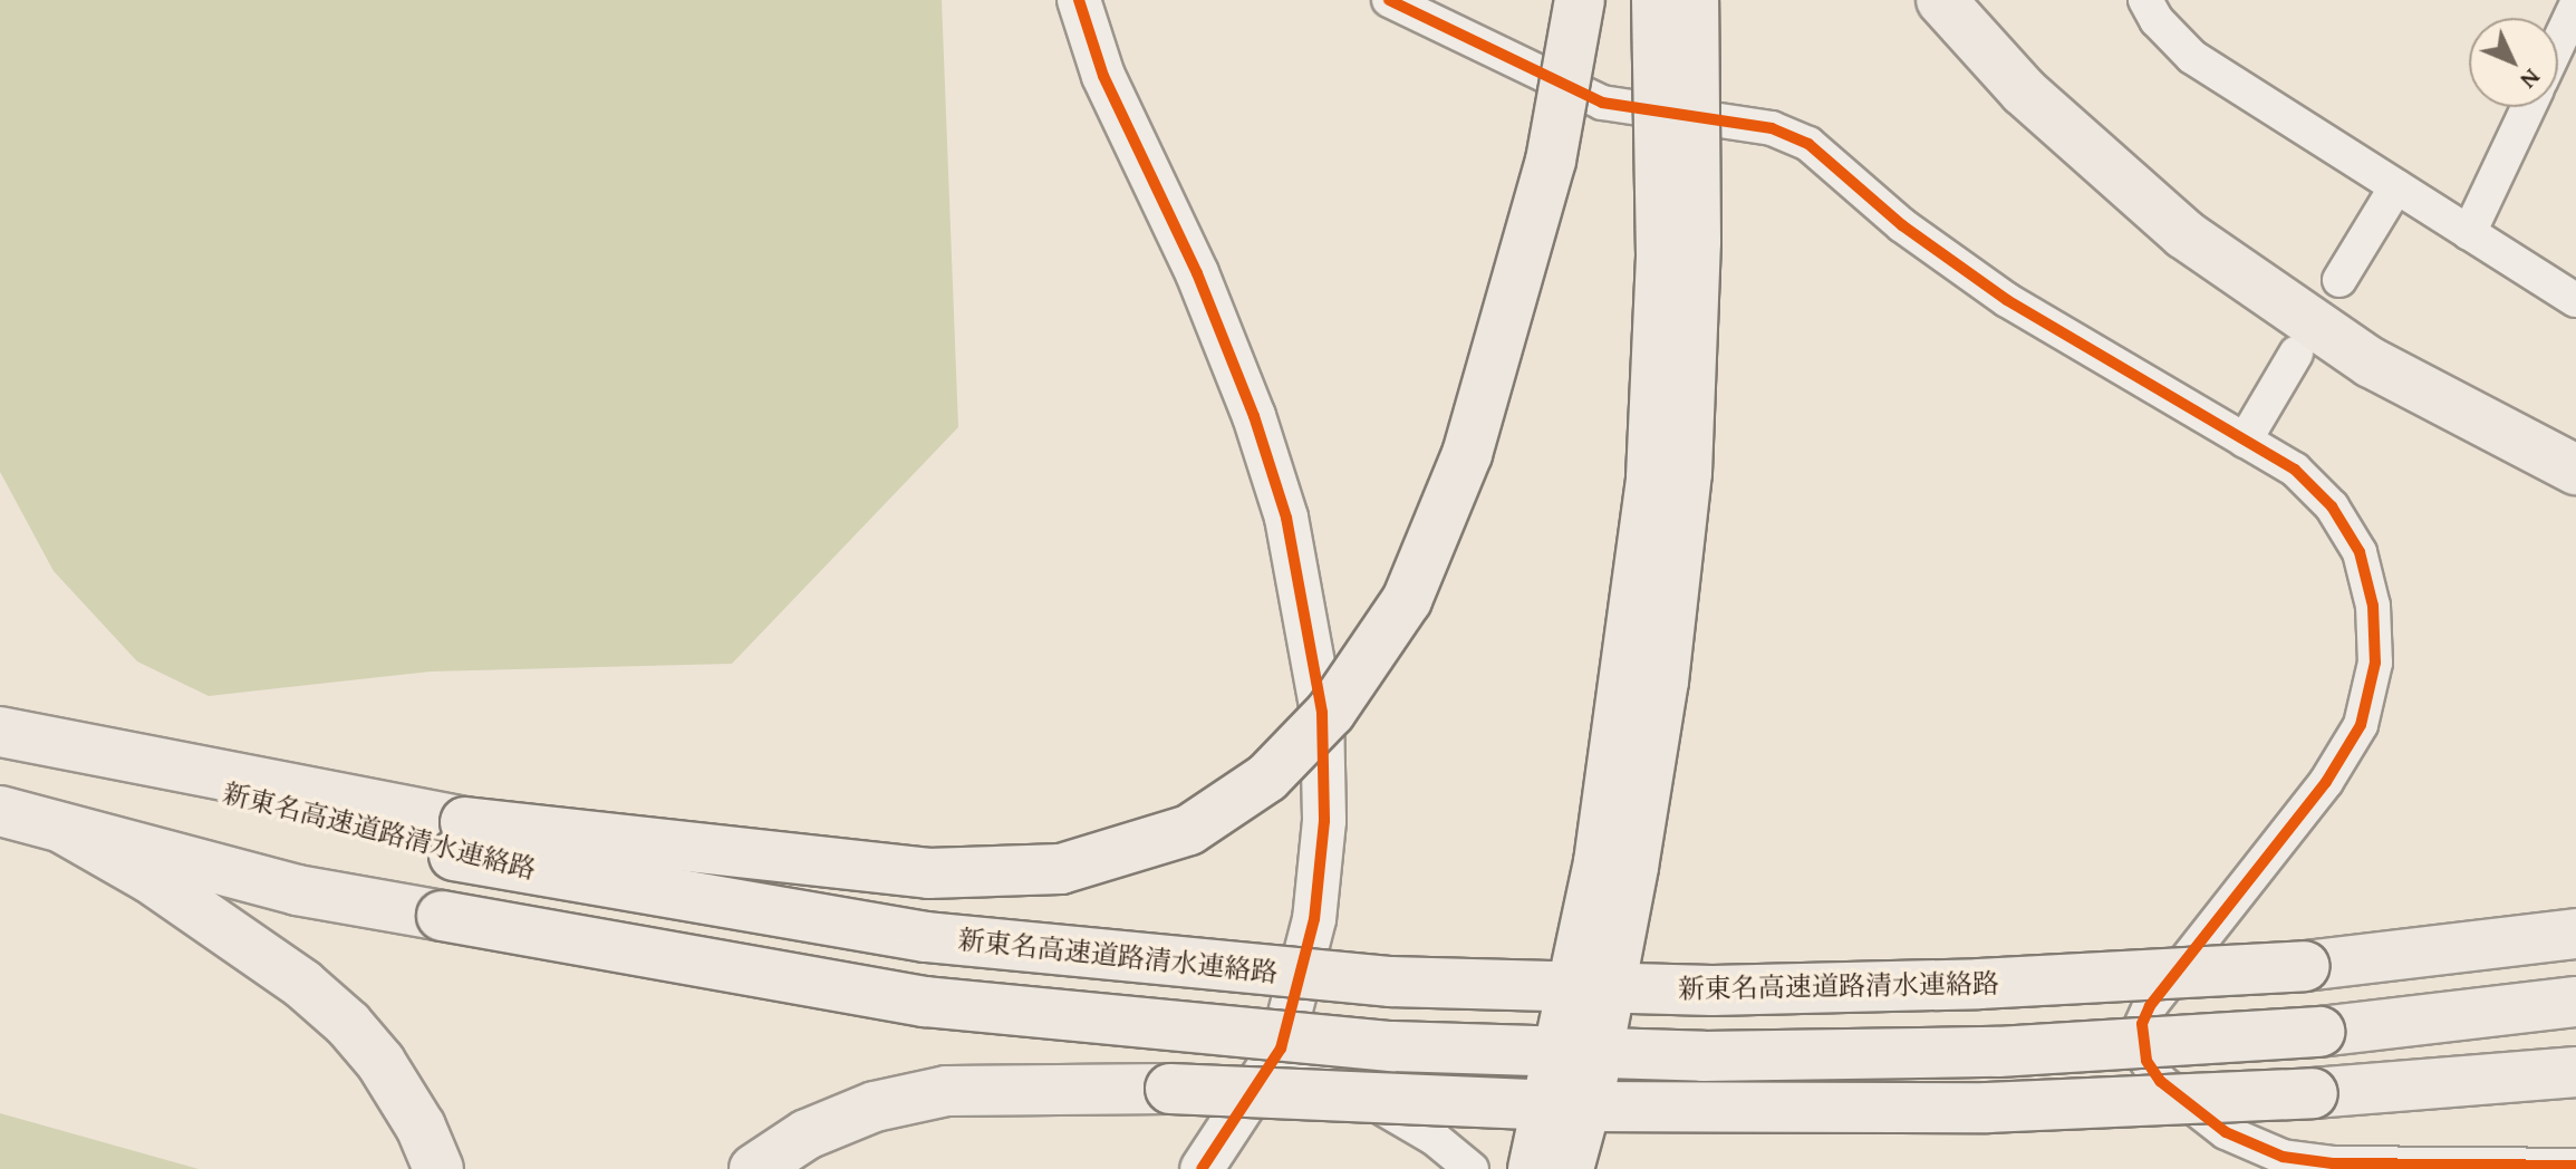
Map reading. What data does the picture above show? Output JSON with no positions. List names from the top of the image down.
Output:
{
  "streets": {
    "highway": ["新東名高速道路清水連絡路"]
  },
  "north": "bottom right"
}
